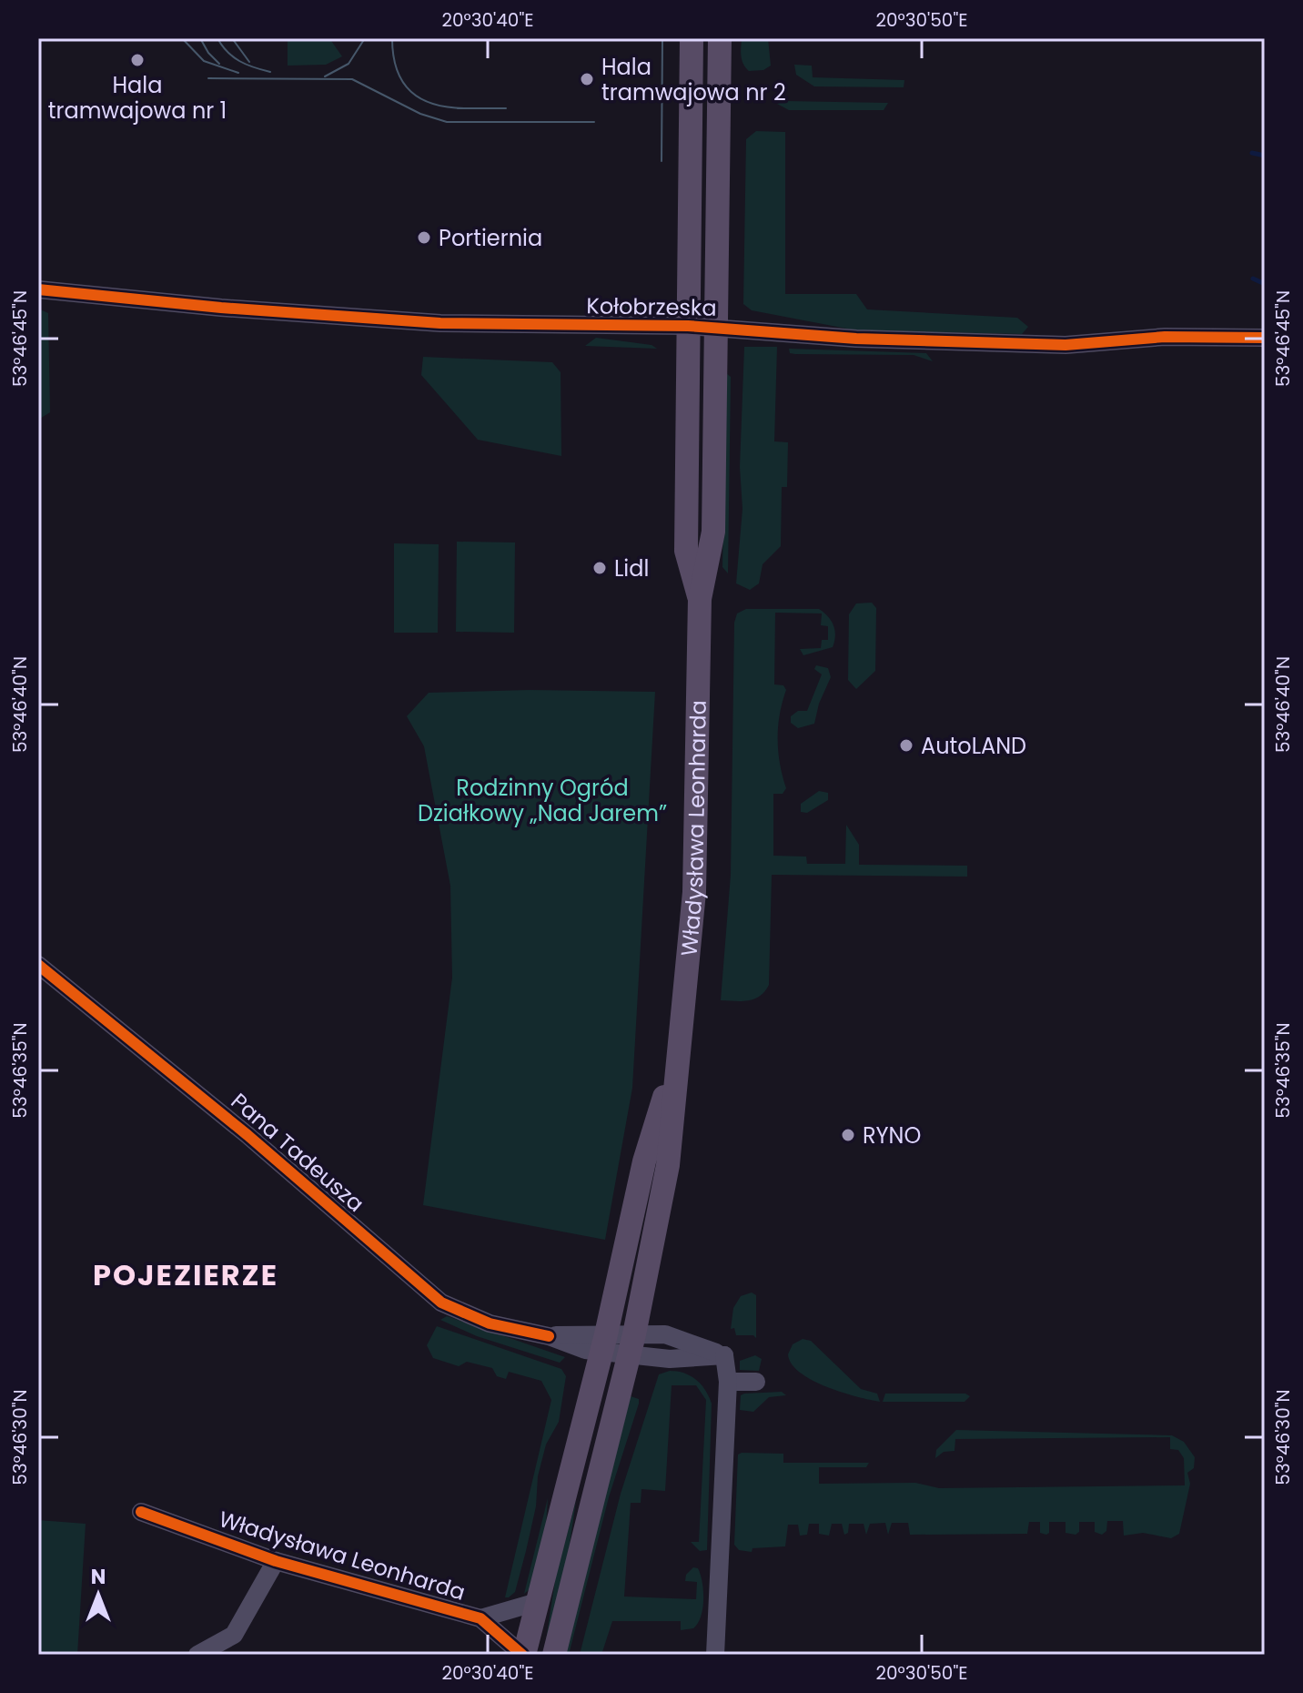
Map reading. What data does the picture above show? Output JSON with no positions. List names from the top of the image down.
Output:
{
  "streets": {
    "main road": ["Władysława Leonharda"],
    "street": ["Kołobrzeska", "Pana Tadeusza"]
  },
  "crossings": [
    ["Kołobrzeska", "Władysława Leonharda"],
    ["Władysława Leonharda", "Pana Tadeusza"]
  ],
  "districts": ["POJEZIERZE"],
  "parks": ["Rodzinny Ogród Działkowy „Nad Jarem”"],
  "places": [
    "Hala tramwajowa nr 1",
    "Hala tramwajowa nr 2",
    "Portiernia",
    "Lidl",
    "AutoLAND",
    "RYNO"
  ],
  "north": "top",
  "coordinates": [
    "20°30'40\"E",
    "20°30'50\"E",
    "53°46'45\"N",
    "53°46'40\"N",
    "53°46'35\"N",
    "53°46'30\"N"
  ]
}
